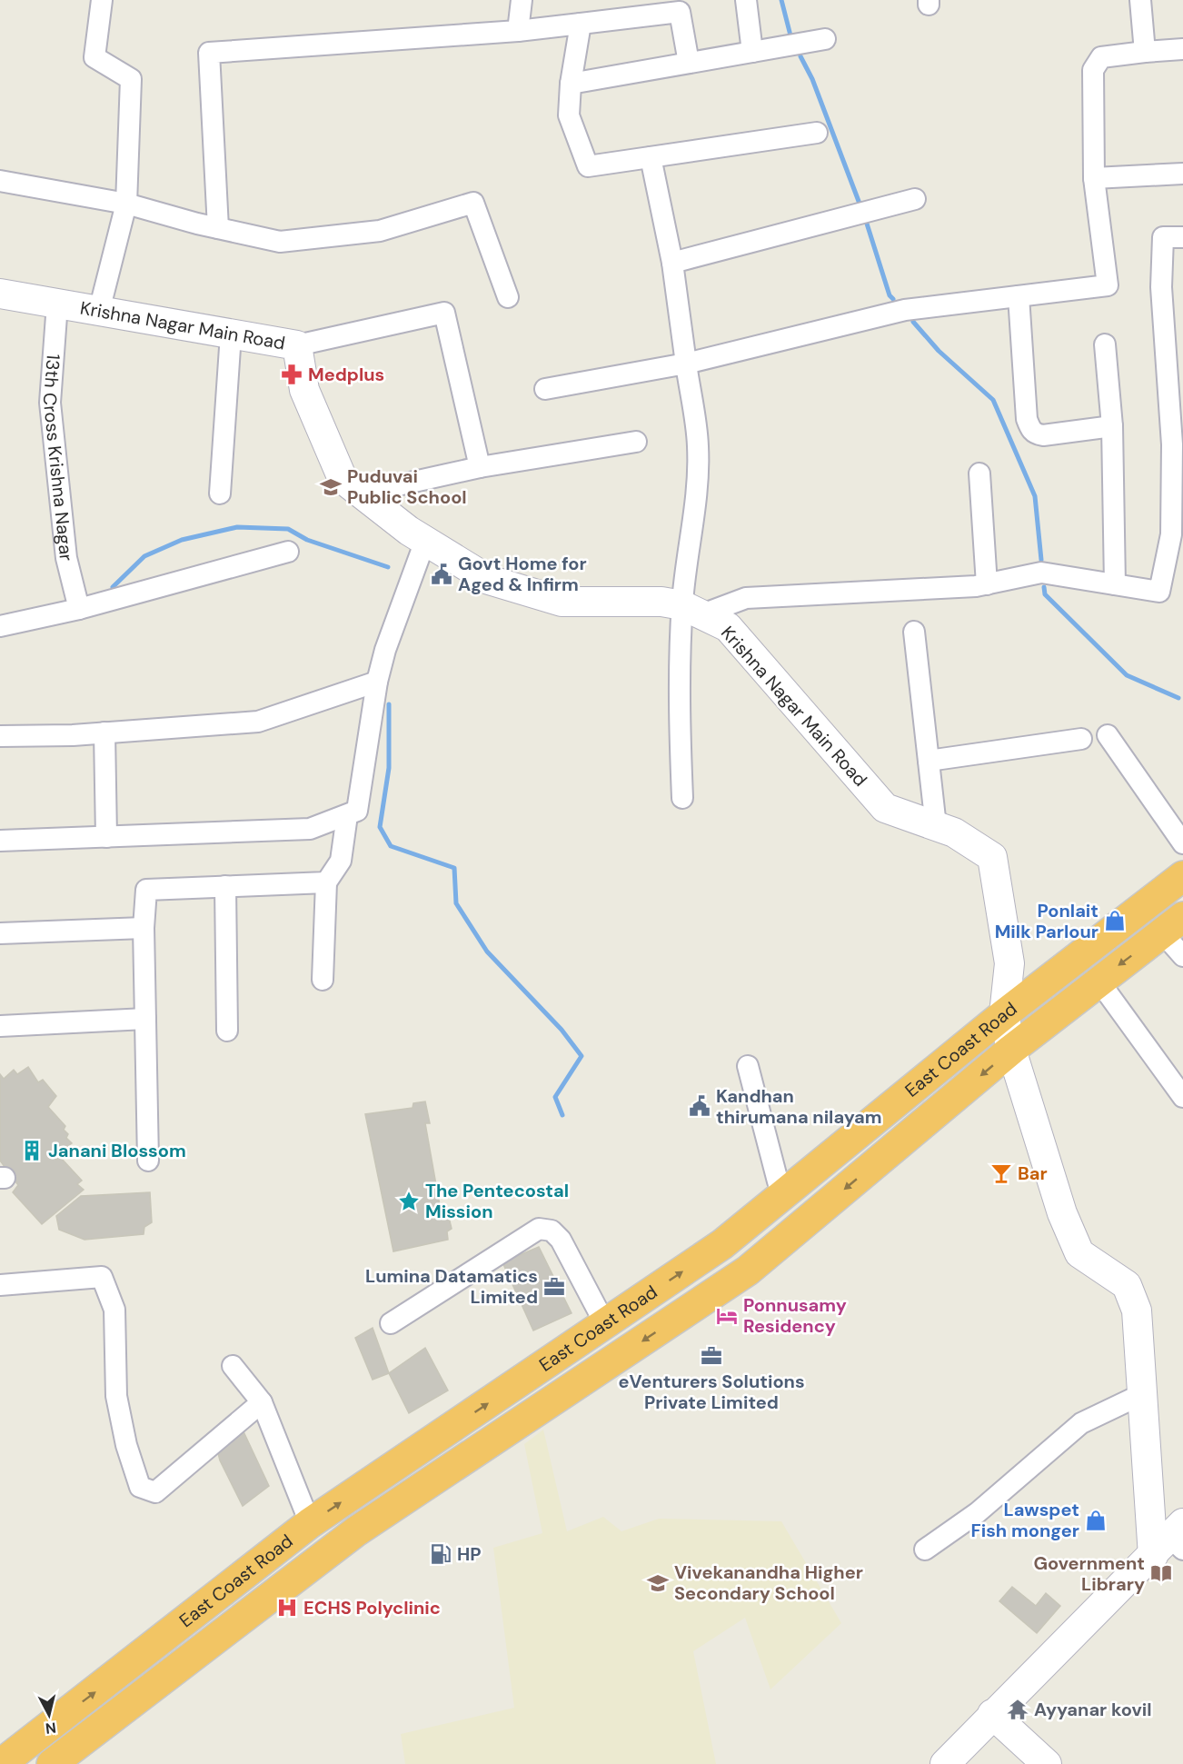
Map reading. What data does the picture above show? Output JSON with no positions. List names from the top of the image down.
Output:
{
  "streets": {
    "highway": ["East Coast Road"],
    "street": ["Krishna Nagar Main Road", "13th Cross Krishna Nagar"]
  },
  "crossings": [
    ["Krishna Nagar Main Road", "13th Cross Krishna Nagar"],
    ["Krishna Nagar Main Road", "East Coast Road"]
  ],
  "places": {
    "pharmacy": ["Medplus"],
    "school or university": ["Puduvai Public School", "Vivekanandha Higher Secondary School"],
    "public building": ["Govt Home for Aged & Infirm", "Kandhan thirumana nilayam"],
    "shop": ["Ponlait Milk Parlour", "Lawspet Fish monger"],
    "building": ["Janani Blossom"],
    "bar": ["Bar"],
    "place": ["The Pentecostal Mission"],
    "office": ["Lumina Datamatics Limited", "eVenturers Solutions Private Limited"],
    "hotel": ["Ponnusamy Residency"],
    "fuel station": ["HP"],
    "library": ["Government Library"],
    "hospital": ["ECHS Polyclinic"],
    "temple": ["Ayyanar kovil"]
  },
  "north": "bottom"
}
